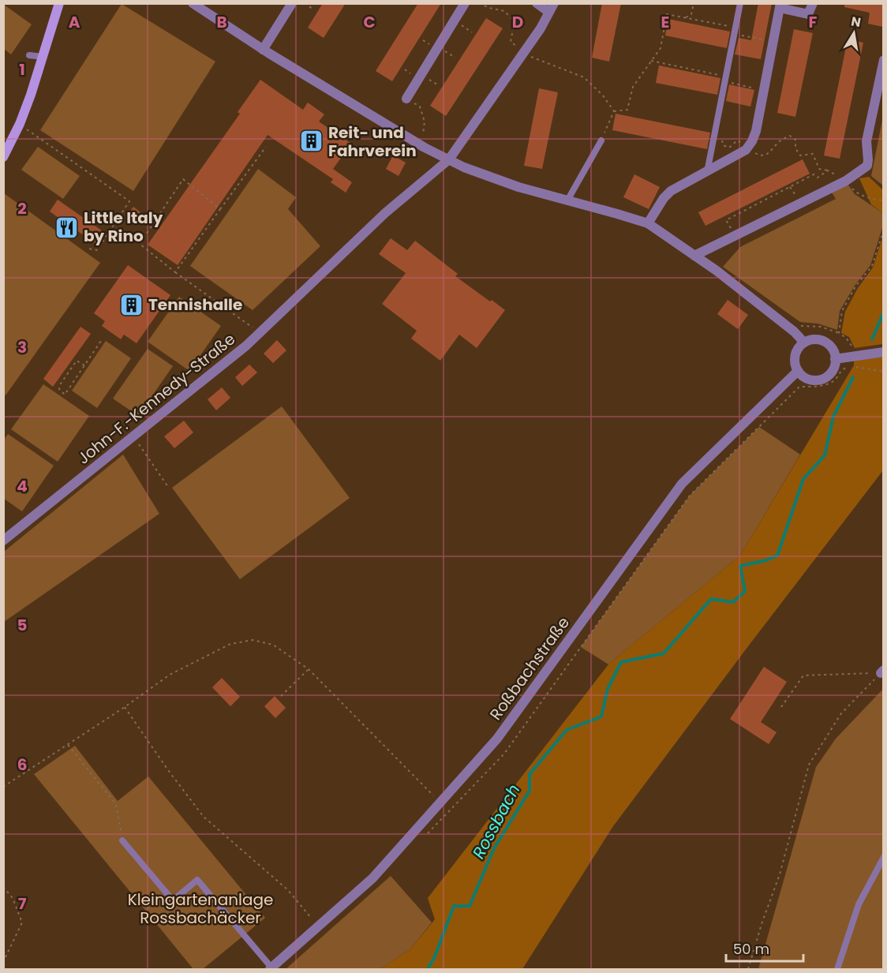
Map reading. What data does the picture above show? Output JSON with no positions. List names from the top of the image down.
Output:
{
  "streets": {
    "street": ["John-F.-Kennedy-Straße", "Roßbachstraße"]
  },
  "water": ["Rossbach"],
  "parks": ["Kleingartenanlage Rossbachäcker"],
  "places": {
    "building": ["Reit- und Fahrverein", "Tennishalle"],
    "restaurant": ["Little Italy by Rino"]
  },
  "scale_bar": "50 m",
  "north": "top",
  "grid": {
    "columns": [
      "A",
      "B",
      "C",
      "D",
      "E",
      "F"
    ],
    "rows": [
      "1",
      "2",
      "3",
      "4",
      "5",
      "6",
      "7"
    ]
  }
}
